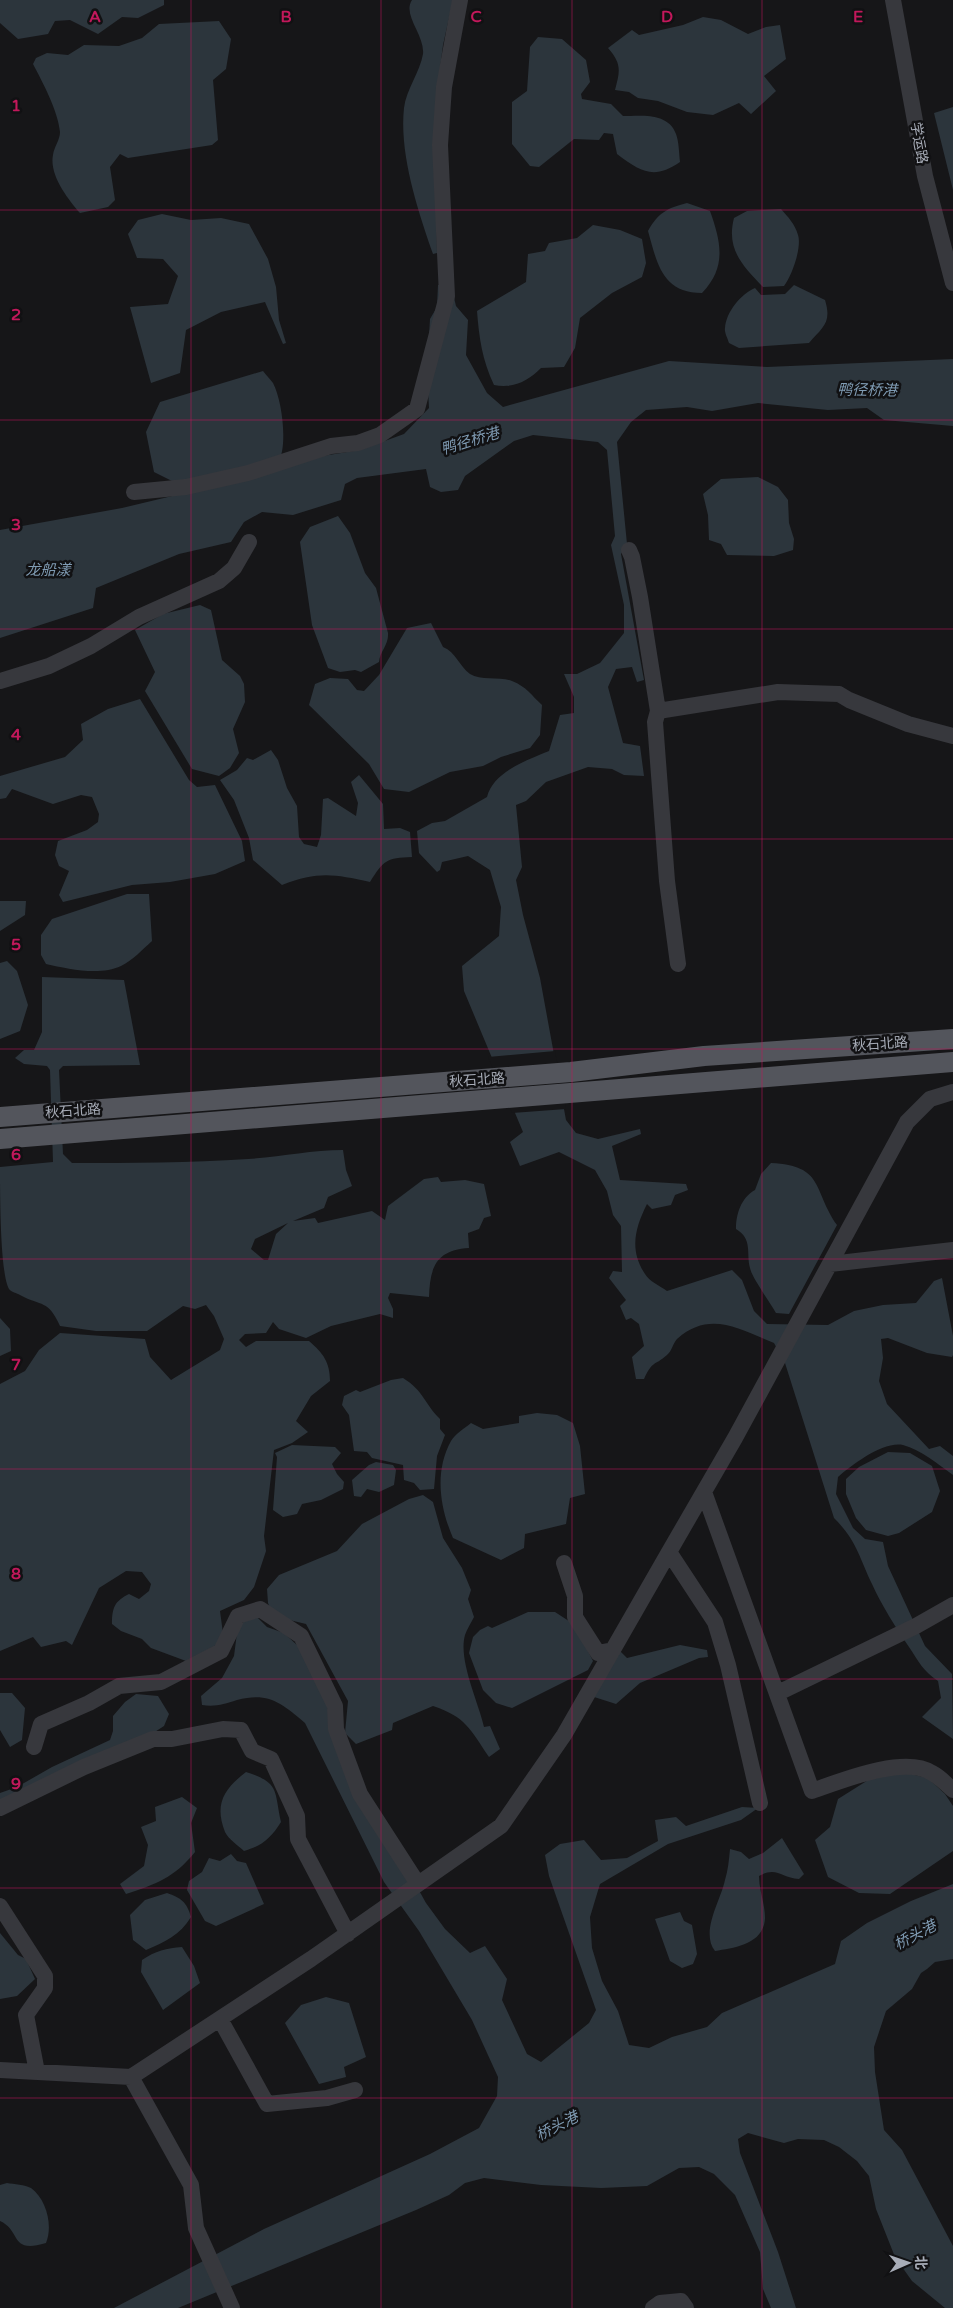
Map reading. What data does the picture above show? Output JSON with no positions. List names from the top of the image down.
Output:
{
  "streets": {
    "main road": ["秋石北路"],
    "street": ["学运路"]
  },
  "water": ["鸭径桥港", "龙船漾", "桥头港"],
  "north": "right",
  "grid": {
    "columns": [
      "A",
      "B",
      "C",
      "D",
      "E"
    ],
    "rows": [
      "1",
      "2",
      "3",
      "4",
      "5",
      "6",
      "7",
      "8",
      "9"
    ]
  }
}
